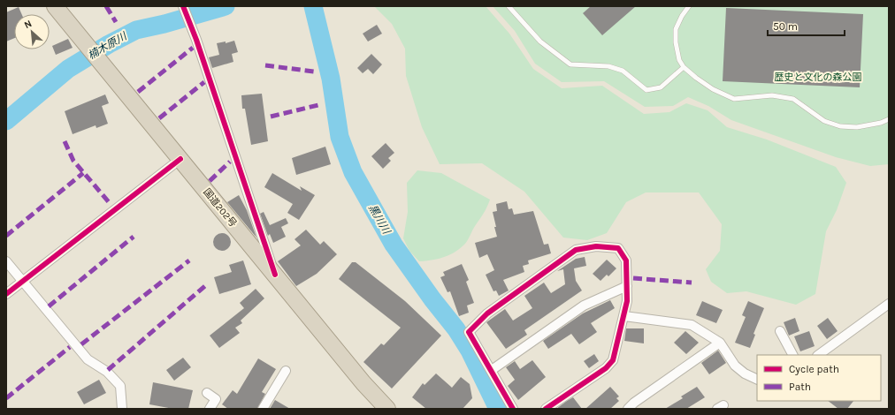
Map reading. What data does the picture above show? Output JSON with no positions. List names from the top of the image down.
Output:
{
  "streets": {
    "highway": ["国道202号"]
  },
  "water": ["楠木原川", "黒川川"],
  "parks": ["歴史と文化の森公園"],
  "legend": ["Cycle path", "Path"],
  "scale_bar": "50 m",
  "north": "top left"
}
